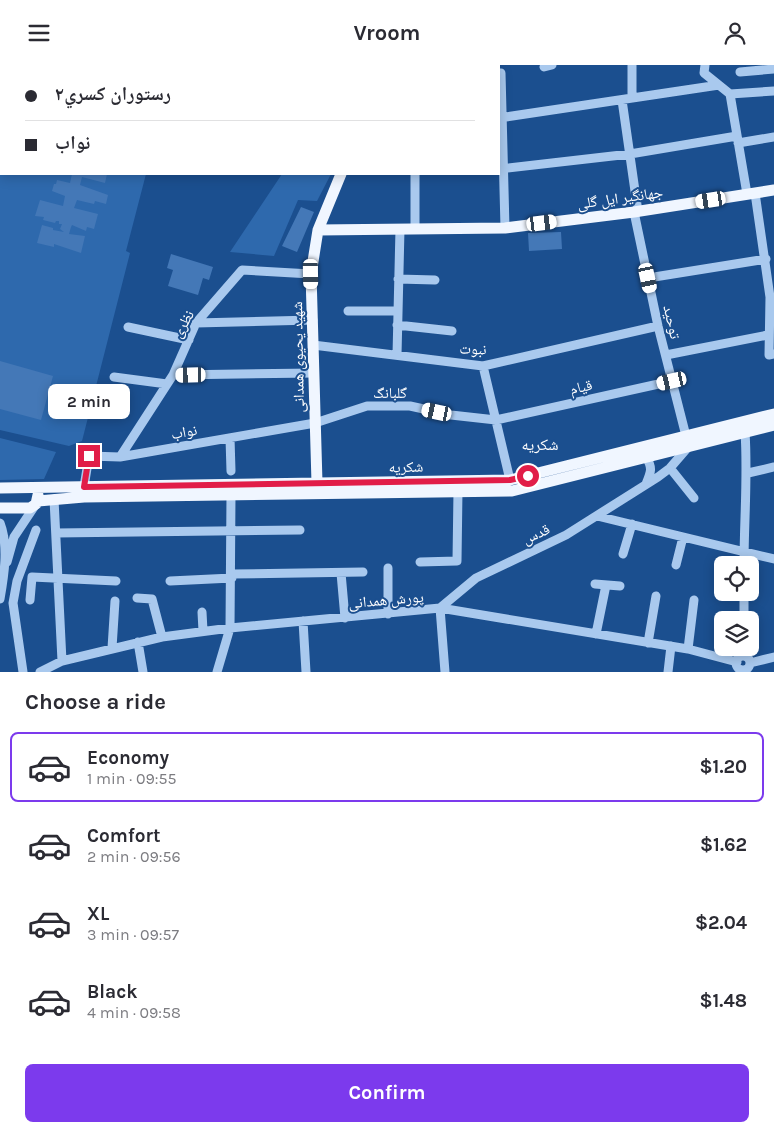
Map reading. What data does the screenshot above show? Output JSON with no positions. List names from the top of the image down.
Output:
{
  "streets": {
    "main road": ["جهانگیر ایل گلی", "شهید یحیوی همدانی", "شکریه"],
    "street": [
      "توحید",
      "نظری",
      "نبوت",
      "قیام",
      "گلبانگ",
      "نواب",
      "قدس",
      "پورش همدانی"
    ]
  },
  "crossings": [
    ["جهانگیر ایل گلی", "توحید"],
    ["جهانگیر ایل گلی", "شهید یحیوی همدانی"],
    ["توحید", "نبوت"],
    ["توحید", "قیام"],
    ["توحید", "شکریه"],
    ["توحید", "قدس"],
    ["نظری", "شهید یحیوی همدانی"],
    ["نظری", "نواب"],
    ["نبوت", "شهید یحیوی همدانی"],
    ["شهید یحیوی همدانی", "گلبانگ"],
    ["شهید یحیوی همدانی", "نواب"],
    ["شهید یحیوی همدانی", "شکریه"],
    ["قیام", "گلبانگ"],
    ["گلبانگ", "نواب"],
    ["نواب", "شکریه"],
    ["شکریه", "قدس"],
    ["قدس", "پورش همدانی"]
  ],
  "districts": ["شکریه"],
  "page": {
    "header": "Vroom",
    "banner": ["رستوران کسري٢", "نواب"],
    "bubble": "2 min",
    "heading": "Choose a ride",
    "list": [
      {
        "name": "Economy",
        "note": "1 min · 09:55",
        "value": "$1.20"
      },
      {
        "name": "Comfort",
        "note": "2 min · 09:56",
        "value": "$1.62"
      },
      {
        "name": "XL",
        "note": "3 min · 09:57",
        "value": "$2.04"
      },
      {
        "name": "Black",
        "note": "4 min · 09:58",
        "value": "$1.48"
      }
    ],
    "buttons": "Confirm"
  }
}
